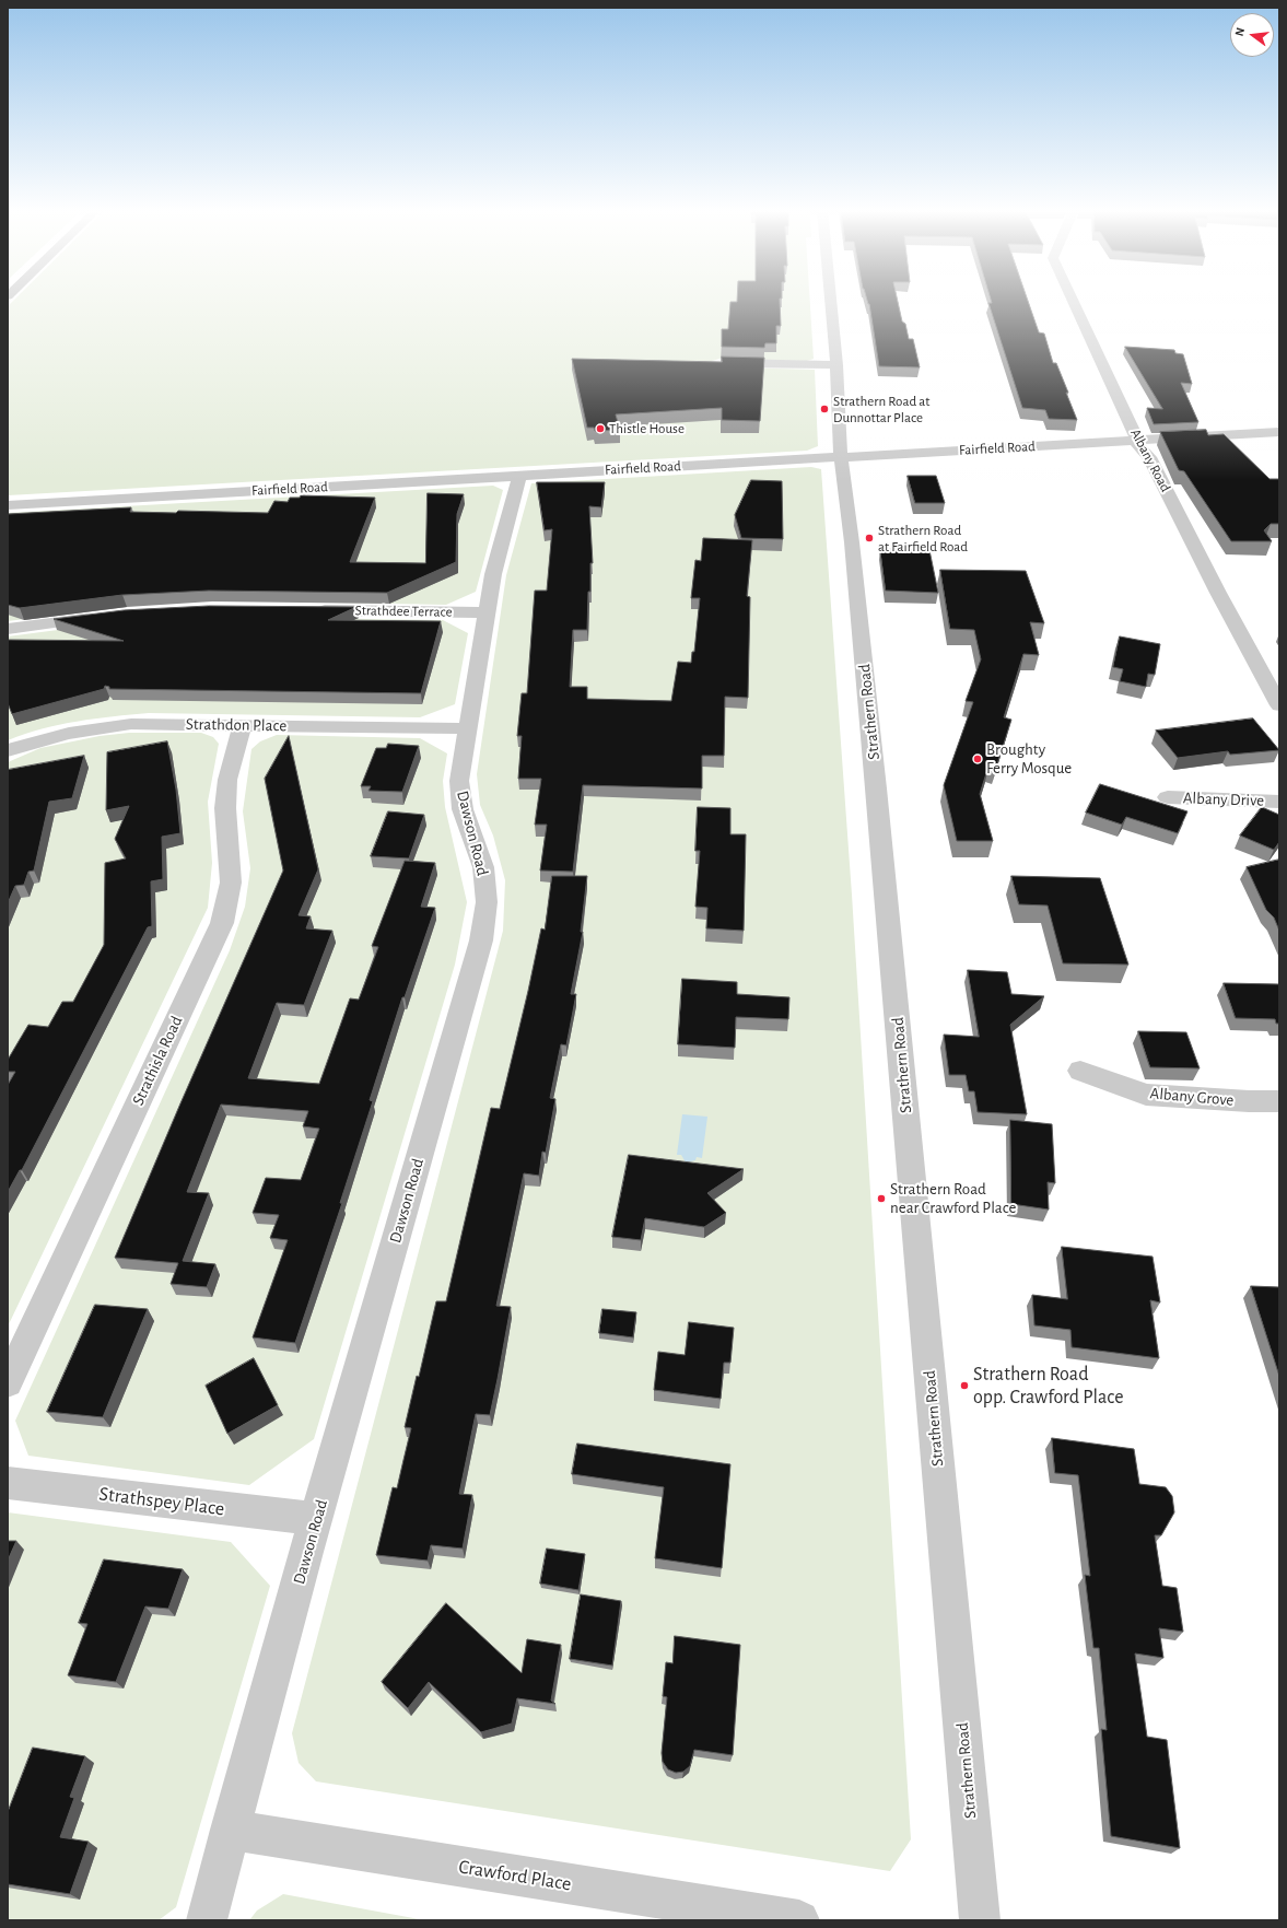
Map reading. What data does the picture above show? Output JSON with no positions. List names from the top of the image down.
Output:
{
  "streets": {
    "street": [
      "Fairfield Road",
      "Albany Road",
      "Strathdee Terrace",
      "Strathern Road",
      "Strathdon Place",
      "Albany Drive",
      "Dawson Road",
      "Strathisla Road",
      "Albany Grove",
      "Strathspey Place",
      "Crawford Place"
    ]
  },
  "crossings": [
    ["Fairfield Road", "Albany Road"],
    ["Fairfield Road", "Strathern Road"],
    ["Fairfield Road", "Dawson Road"],
    ["Strathdee Terrace", "Dawson Road"],
    ["Strathdon Place", "Dawson Road"],
    ["Strathdon Place", "Strathisla Road"],
    ["Dawson Road", "Strathspey Place"],
    ["Dawson Road", "Crawford Place"]
  ],
  "places": [
    "Strathern Road at Dunnottar Place",
    "Thistle House",
    "Strathern Road at Fairfield Road",
    "Broughty Ferry Mosque",
    "Strathern Road near Crawford Place",
    "Strathern Road opp. Crawford Place"
  ],
  "north": "left"
}
